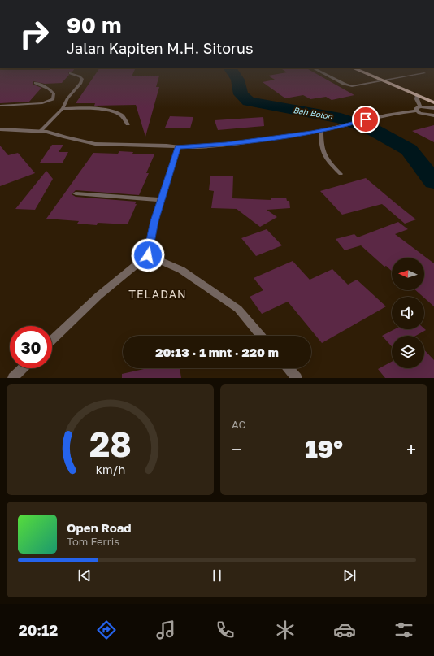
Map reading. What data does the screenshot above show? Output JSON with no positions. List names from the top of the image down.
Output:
{
  "districts": ["TELADAN"],
  "water": ["Bah Bolon"],
  "north": "left",
  "page": {
    "turn": ["90 m", "Jalan Kapiten M.H. Sitorus"],
    "limit": "30",
    "trip": "20:13 · 1 mnt · 220 m",
    "tile": "AC",
    "heat": ["−", "19°", "+"],
    "song": ["Open Road", "Tom Ferris"],
    "tabs": "20:12",
    "gauge": ["28", "km/h"]
  }
}
